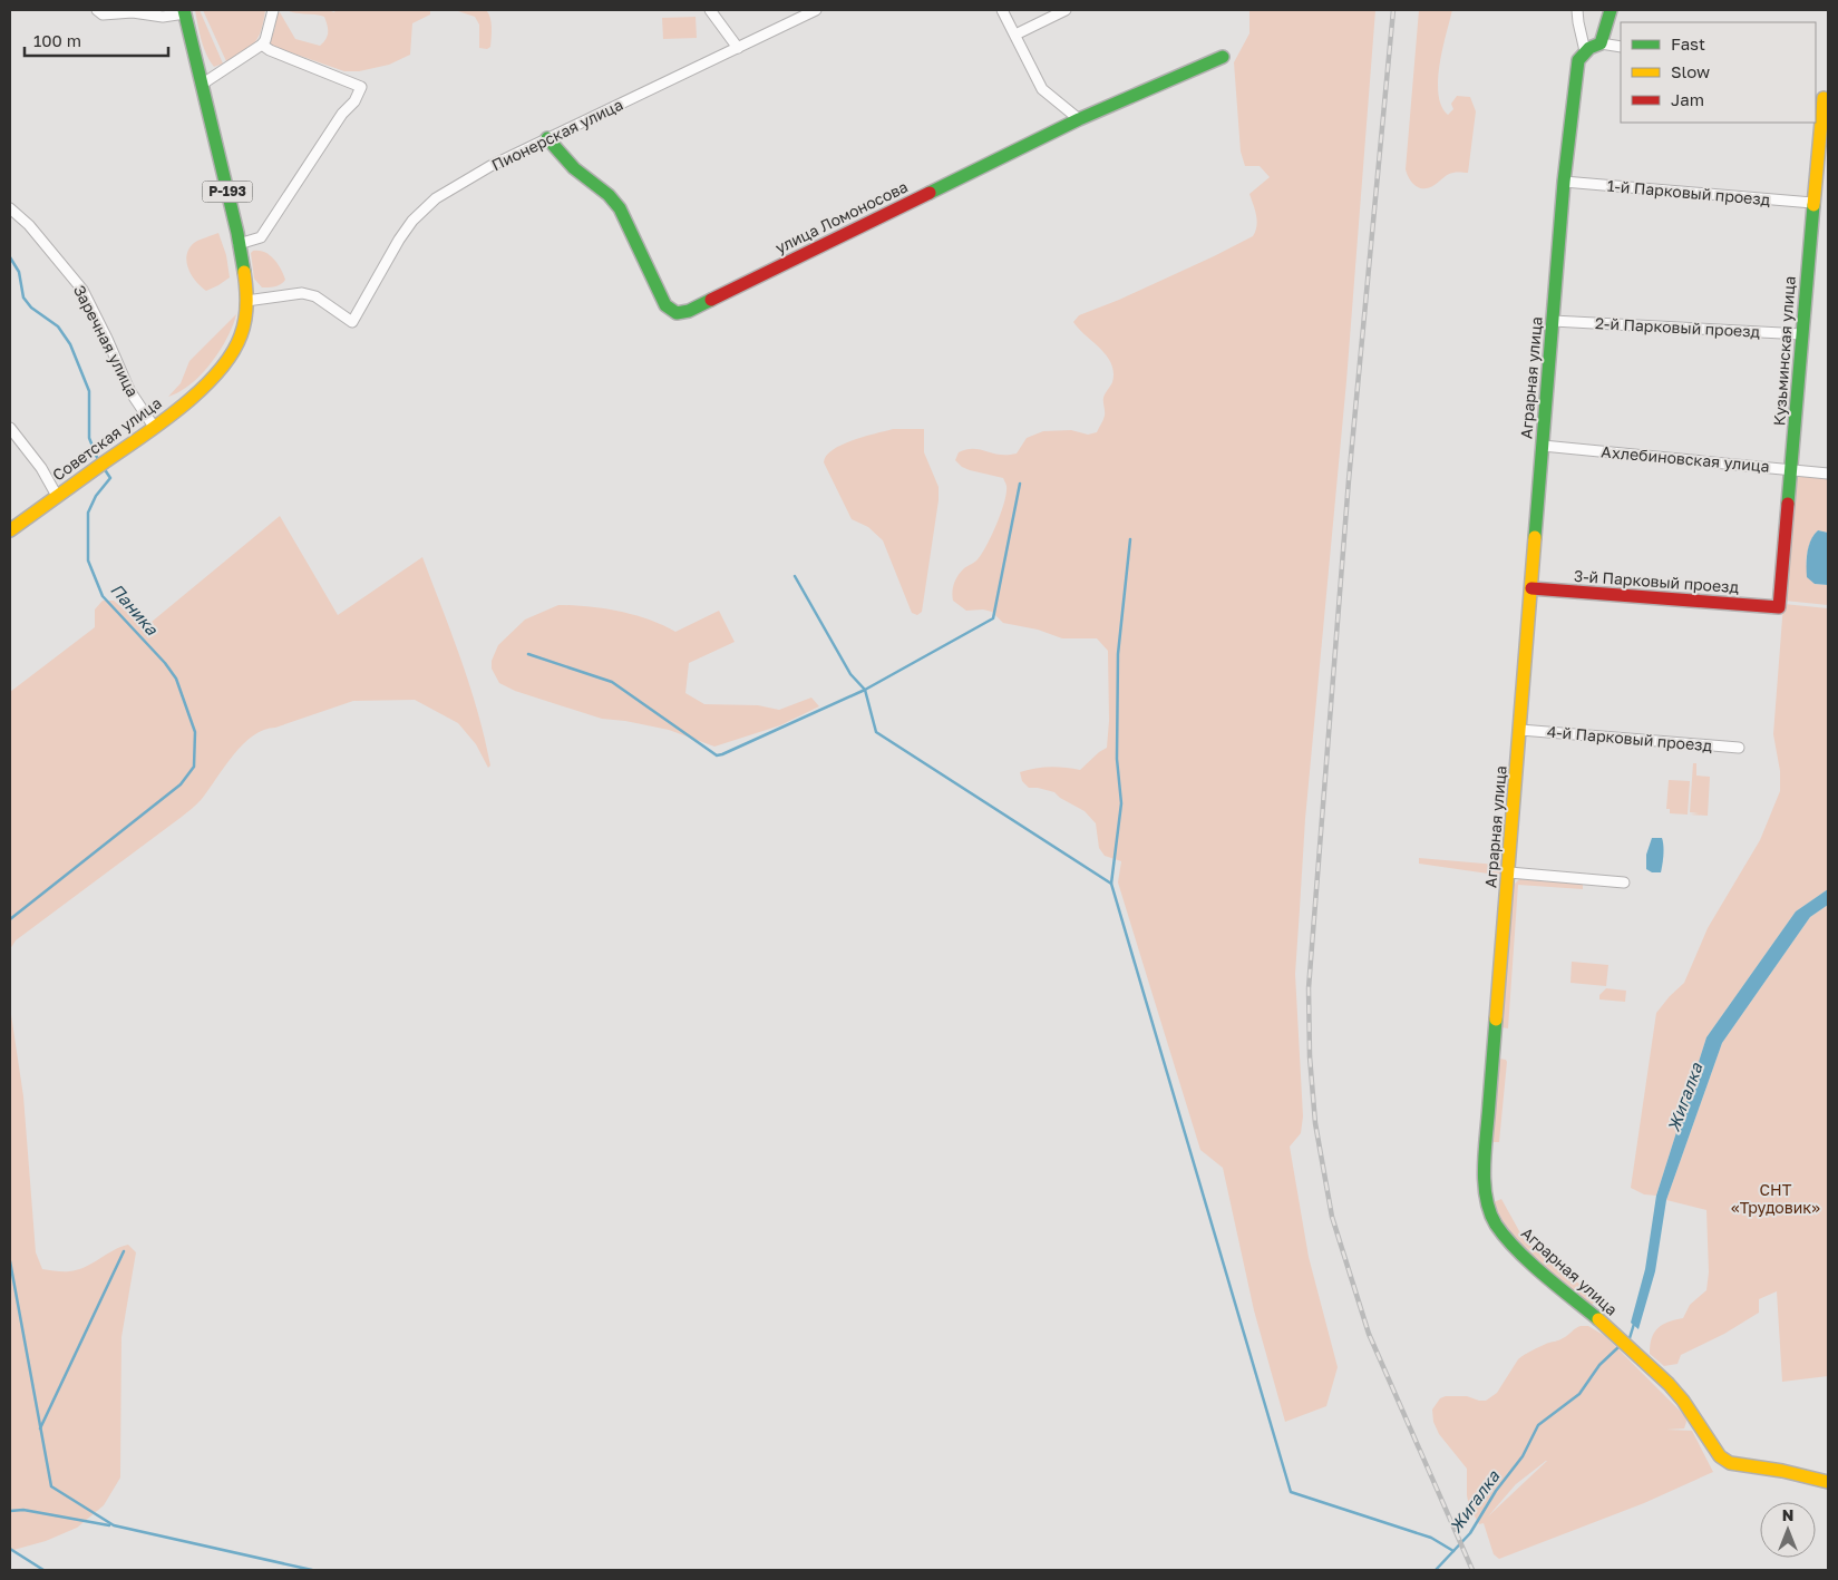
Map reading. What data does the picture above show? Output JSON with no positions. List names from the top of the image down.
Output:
{
  "streets": {
    "street": [
      "Пионерская улица",
      "Р-193",
      "1-й Парковый проезд",
      "улица Ломоносова",
      "2-й Парковый проезд",
      "Заречная улица",
      "Кузьминская улица",
      "Аграрная улица",
      "Советская улица",
      "Ахлебиновская улица",
      "3-й Парковый проезд",
      "4-й Парковый проезд"
    ]
  },
  "crossings": [
    ["Пионерская улица", "Р-193"],
    ["Пионерская улица", "улица Ломоносова"],
    ["Пионерская улица", "Советская улица"],
    ["Р-193", "Советская улица"],
    ["1-й Парковый проезд", "Кузьминская улица"],
    ["1-й Парковый проезд", "Аграрная улица"],
    ["2-й Парковый проезд", "Кузьминская улица"],
    ["2-й Парковый проезд", "Аграрная улица"],
    ["Заречная улица", "Советская улица"],
    ["Кузьминская улица", "Ахлебиновская улица"],
    ["Кузьминская улица", "3-й Парковый проезд"],
    ["Аграрная улица", "Ахлебиновская улица"],
    ["Аграрная улица", "3-й Парковый проезд"],
    ["Аграрная улица", "4-й Парковый проезд"]
  ],
  "water": ["Паника", "Жигалка"],
  "parks": ["СНТ «Трудовик»"],
  "legend": ["Fast", "Slow", "Jam"],
  "scale_bar": "100 m",
  "north": "top"
}
